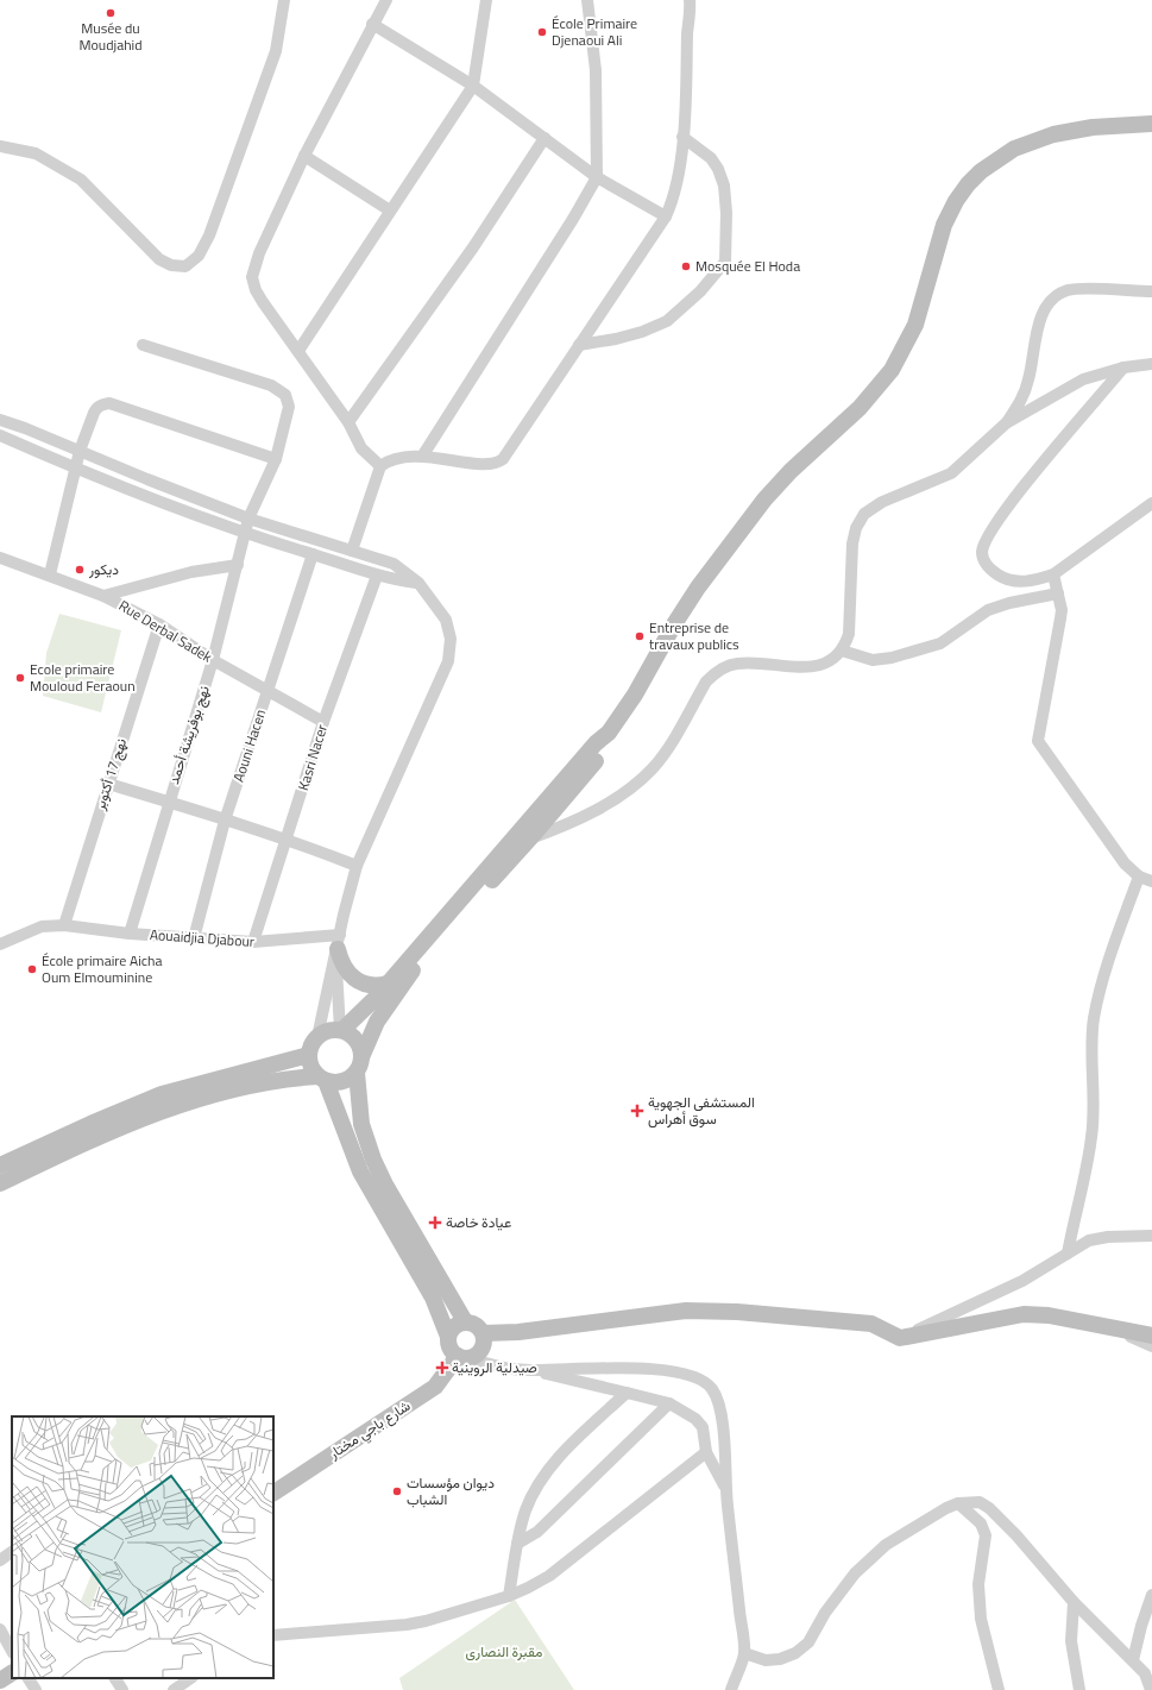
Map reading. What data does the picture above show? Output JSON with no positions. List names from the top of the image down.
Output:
{
  "streets": {
    "street": [
      "Rue Derbal Sadek",
      "نهج بوفريشة أحمد",
      "Aouni Hacen",
      "Kasri Nacer",
      "نهج 17 أكتوبر",
      "Aouaidjia Djabour",
      "شارع باجي مختار"
    ]
  },
  "crossings": [
    ["Rue Derbal Sadek", "نهج بوفريشة أحمد"],
    ["Rue Derbal Sadek", "Aouni Hacen"],
    ["Rue Derbal Sadek", "Kasri Nacer"],
    ["Rue Derbal Sadek", "نهج 17 أكتوبر"],
    ["نهج بوفريشة أحمد", "Aouaidjia Djabour"],
    ["Aouni Hacen", "Aouaidjia Djabour"],
    ["Kasri Nacer", "Aouaidjia Djabour"],
    ["نهج 17 أكتوبر", "Aouaidjia Djabour"]
  ],
  "parks": ["مقبرة النصارى"],
  "places": {
    "other": [
      "Musée du Moudjahid",
      "École Primaire Djenaoui Ali",
      "Mosquée El Hoda",
      "ديكور",
      "Entreprise de travaux publics",
      "Ecole primaire Mouloud Feraoun",
      "École primaire Aicha Oum Elmouminine",
      "ديوان مؤسسات الشباب"
    ],
    "health": ["المستشفى الجهوية سوق أهراس", "عيادة خاصة", "صيدلية الروينية"]
  }
}
